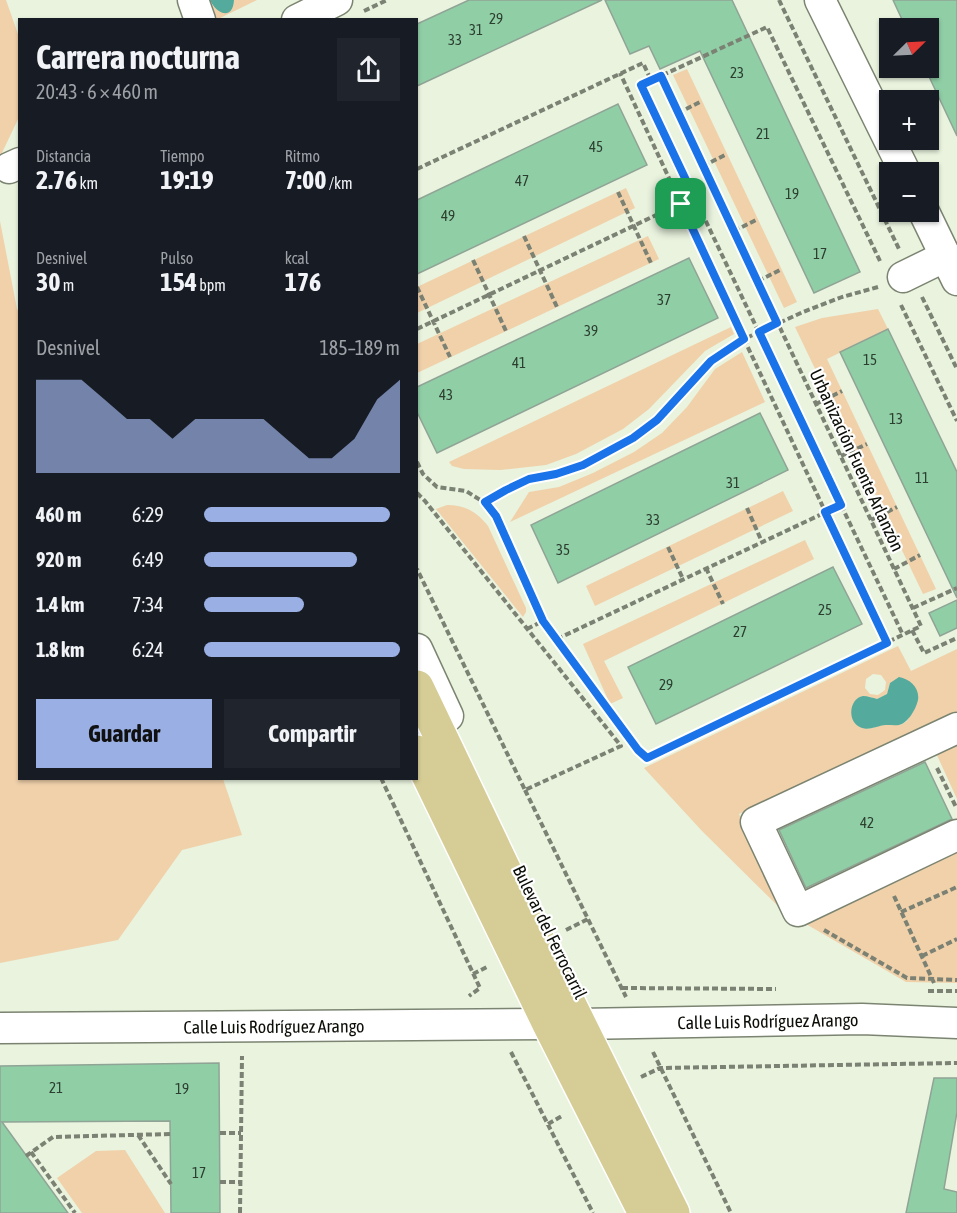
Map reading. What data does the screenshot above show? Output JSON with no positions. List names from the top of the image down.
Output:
{
  "streets": {
    "main road": ["Bulevar del Ferrocarril"],
    "street": ["Calle Luis Rodríguez Arango"],
    "path": ["Urbanización Fuente Arlanzón"]
  },
  "crossings": [
    ["Bulevar del Ferrocarril", "Calle Luis Rodríguez Arango"]
  ],
  "house_numbers": [
    "29",
    "31",
    "33",
    "23",
    "21",
    "45",
    "47",
    "19",
    "49",
    "17",
    "37",
    "39",
    "15",
    "41",
    "43",
    "13",
    "11",
    "31",
    "33",
    "35",
    "25",
    "27",
    "29",
    "42",
    "21",
    "19",
    "17"
  ],
  "north": "top right",
  "page": {
    "map_buttons": ["+", "−"],
    "heading": ["Carrera nocturna", "20:43 · 6 × 460 m"],
    "stats": [
      ["Distancia", "2.76 km"],
      ["Tiempo", "19:19"],
      ["Ritmo", "7:00 /km"],
      ["Desnivel", "30 m"],
      ["Pulso", "154 bpm"],
      ["kcal", "176"]
    ],
    "chart": ["Desnivel", "185–189 m"],
    "list": [
      {
        "name": "460 m",
        "note": "6:29"
      },
      {
        "name": "920 m",
        "note": "6:49"
      },
      {
        "name": "1.4 km",
        "note": "7:34"
      },
      {
        "name": "1.8 km",
        "note": "6:24"
      }
    ],
    "buttons": ["Guardar", "Compartir"]
  }
}
